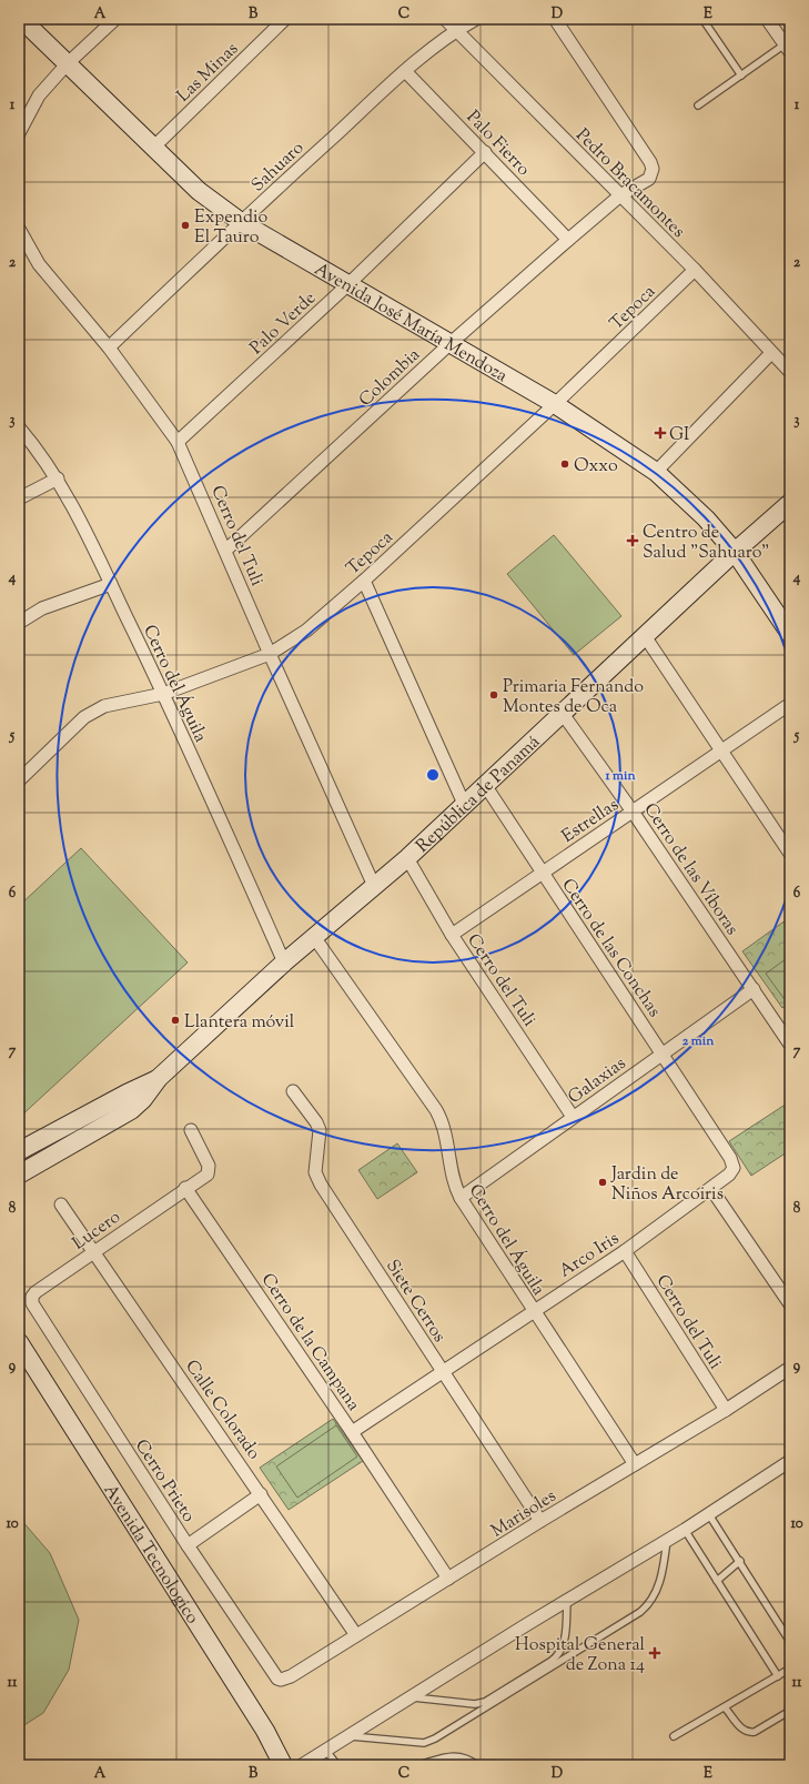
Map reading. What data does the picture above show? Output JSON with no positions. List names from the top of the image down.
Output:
{
  "streets": {
    "street": [
      "Las Minas",
      "Palo Fierro",
      "Sahuaro",
      "Pedro Bracamontes",
      "Tepoca",
      "Avenida José María Mendoza",
      "Palo Verde",
      "Colombia",
      "Cerro del Tuli",
      "Cerro del Águila",
      "República de Panamá",
      "Estrellas",
      "Cerro de las Víboras",
      "Cerro de las Conchas",
      "Galaxias",
      "Lucero",
      "Arco Iris",
      "Siete Cerros",
      "Cerro de la Campana",
      "Calle Colorado",
      "Cerro Prieto",
      "Marisoles",
      "Avenida Tecnologico"
    ]
  },
  "crossings": [
    ["Las Minas", "Avenida José María Mendoza"],
    ["Palo Fierro", "Sahuaro"],
    ["Palo Fierro", "Palo Verde"],
    ["Palo Fierro", "Colombia"],
    ["Sahuaro", "Pedro Bracamontes"],
    ["Sahuaro", "Avenida José María Mendoza"],
    ["Sahuaro", "Cerro del Tuli"],
    ["Pedro Bracamontes", "Tepoca"],
    ["Pedro Bracamontes", "Colombia"],
    ["Tepoca", "Avenida José María Mendoza"],
    ["Tepoca", "Cerro del Tuli"],
    ["Tepoca", "Cerro del Águila"],
    ["Avenida José María Mendoza", "Palo Verde"],
    ["Avenida José María Mendoza", "Colombia"],
    ["Avenida José María Mendoza", "República de Panamá"],
    ["Palo Verde", "Cerro del Tuli"],
    ["Colombia", "Cerro del Tuli"],
    ["Cerro del Tuli", "República de Panamá"],
    ["Cerro del Tuli", "Estrellas"],
    ["Cerro del Tuli", "Galaxias"],
    ["Cerro del Tuli", "Arco Iris"],
    ["Cerro del Tuli", "Marisoles"],
    ["Cerro del Águila", "República de Panamá"],
    ["Cerro del Águila", "Galaxias"],
    ["Cerro del Águila", "Arco Iris"],
    ["Cerro del Águila", "Marisoles"],
    ["República de Panamá", "Cerro de las Víboras"],
    ["República de Panamá", "Cerro de las Conchas"],
    ["Estrellas", "Cerro de las Víboras"],
    ["Estrellas", "Cerro de las Conchas"],
    ["Cerro de las Víboras", "Galaxias"],
    ["Cerro de las Conchas", "Galaxias"],
    ["Cerro de las Conchas", "Arco Iris"],
    ["Lucero", "Cerro de la Campana"],
    ["Lucero", "Calle Colorado"],
    ["Lucero", "Cerro Prieto"],
    ["Arco Iris", "Siete Cerros"],
    ["Arco Iris", "Cerro de la Campana"],
    ["Siete Cerros", "Marisoles"],
    ["Cerro de la Campana", "Marisoles"],
    ["Calle Colorado", "Marisoles"],
    ["Cerro Prieto", "Marisoles"]
  ],
  "places": {
    "other": [
      "Expendio El Tauro",
      "Oxxo",
      "Primaria Fernando Montes de Oca",
      "Llantera móvil",
      "Jardin de Niños Arcoiris"
    ],
    "health": ["GI", "Centro de Salud \"Sahuaro\"", "Hospital General de Zona 14"]
  },
  "grid": {
    "columns": [
      "A",
      "B",
      "C",
      "D",
      "E"
    ],
    "rows": [
      "1",
      "2",
      "3",
      "4",
      "5",
      "6",
      "7",
      "8",
      "9",
      "10",
      "11"
    ]
  },
  "rings": ["1 min", "2 min"]
}
